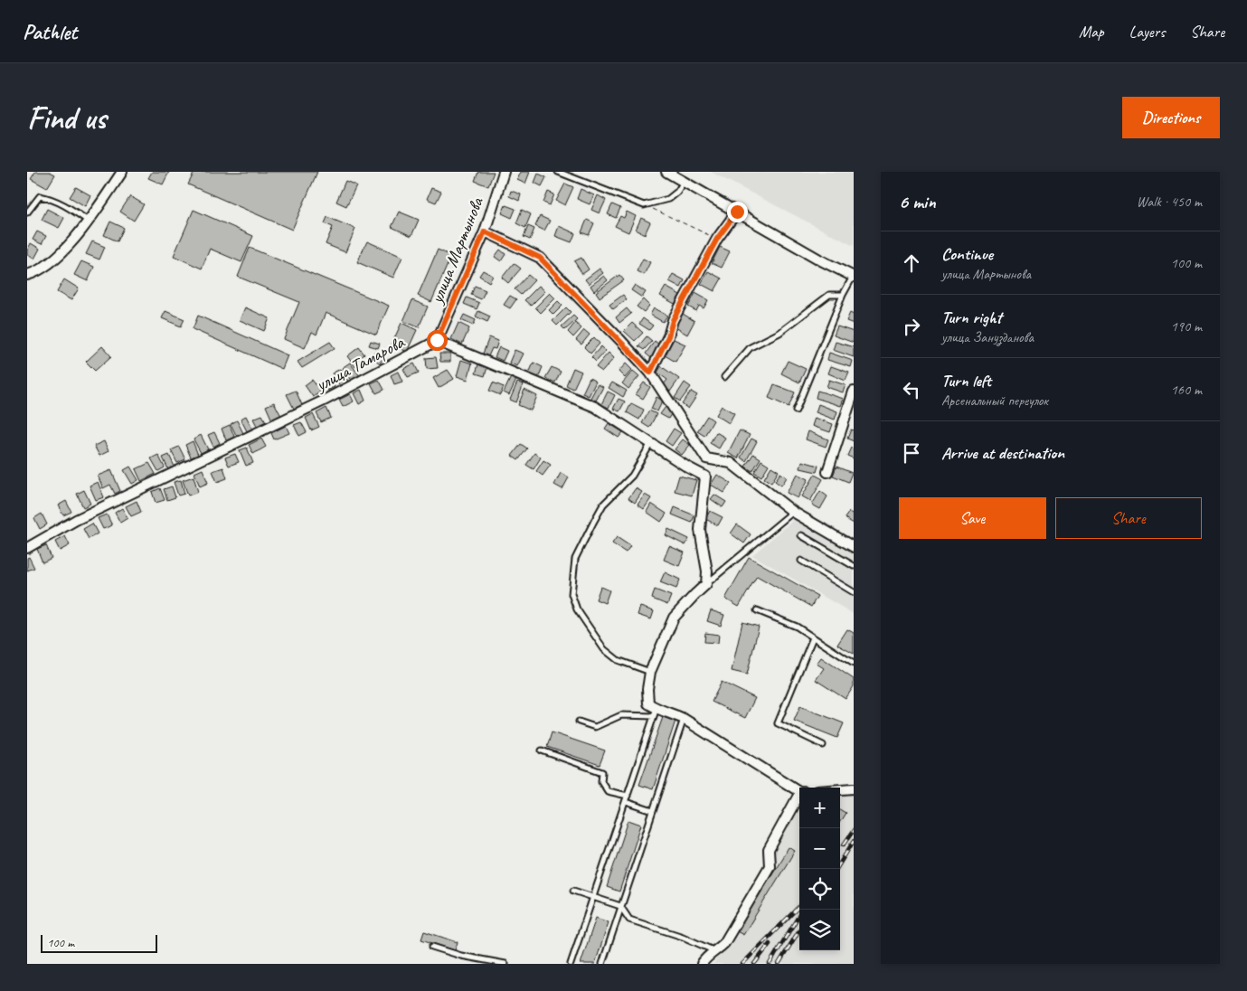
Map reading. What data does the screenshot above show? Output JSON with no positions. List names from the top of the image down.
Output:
{
  "streets": {
    "street": ["улица Мартынова", "улица Тамарова"]
  },
  "crossings": [
    ["улица Мартынова", "улица Тамарова"]
  ],
  "scale_bar": "100 m",
  "page": {
    "header": "Pathlet",
    "nav": ["Map", "Layers", "Share"],
    "buttons": [
      "Directions",
      ["Save", "Share"]
    ],
    "title": "Find us",
    "heading": ["6 min", "Walk · 450 m"],
    "list": [
      ["Continue", "улица Мартынова", "100 m"],
      ["Turn right", "улица Занузданова", "190 m"],
      ["Turn left", "Арсенальный переулок", "160 m"],
      "Arrive at destination"
    ],
    "map_buttons": ["+", "−"],
    "scale": "100 m"
  }
}
